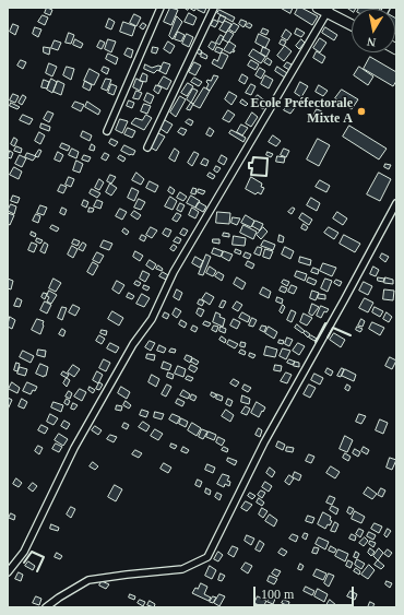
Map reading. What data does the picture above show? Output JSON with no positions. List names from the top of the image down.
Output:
{
  "places": ["Ecole Préfectorale Mixte A"],
  "scale_bar": "100 m",
  "north": "bottom"
}
